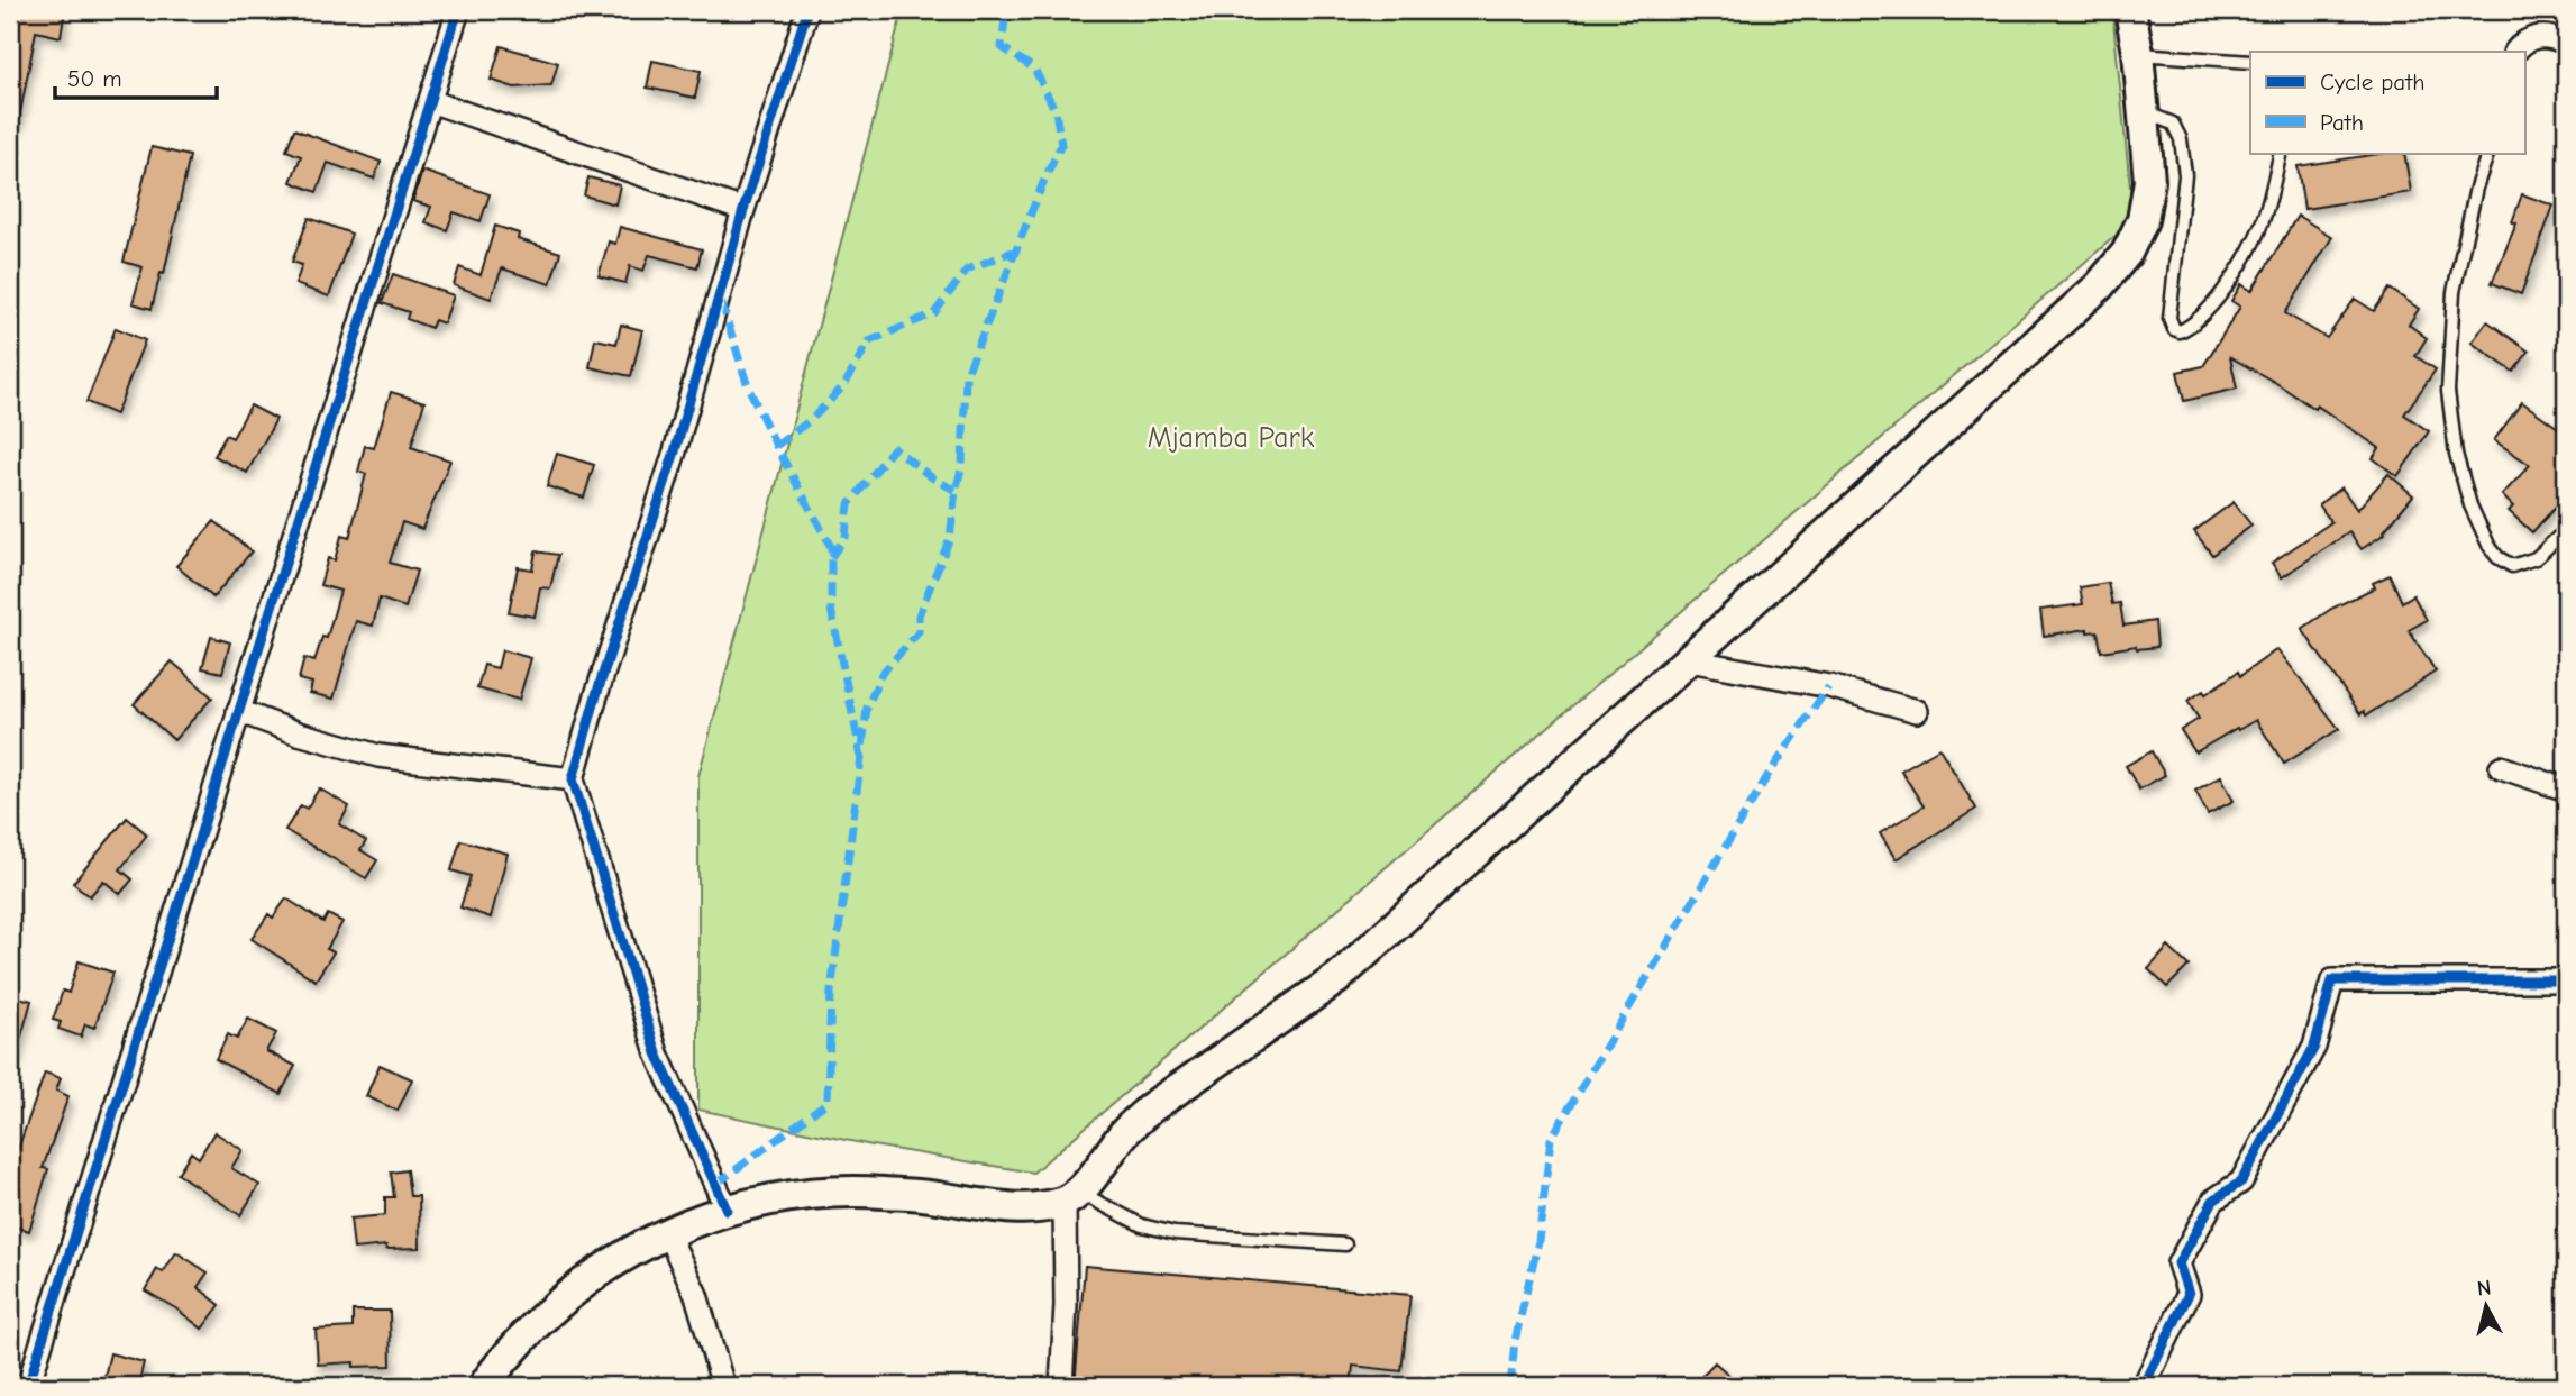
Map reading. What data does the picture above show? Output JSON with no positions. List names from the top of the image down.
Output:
{
  "parks": ["Mjamba Park"],
  "legend": ["Cycle path", "Path"],
  "scale_bar": "50 m",
  "north": "top"
}
